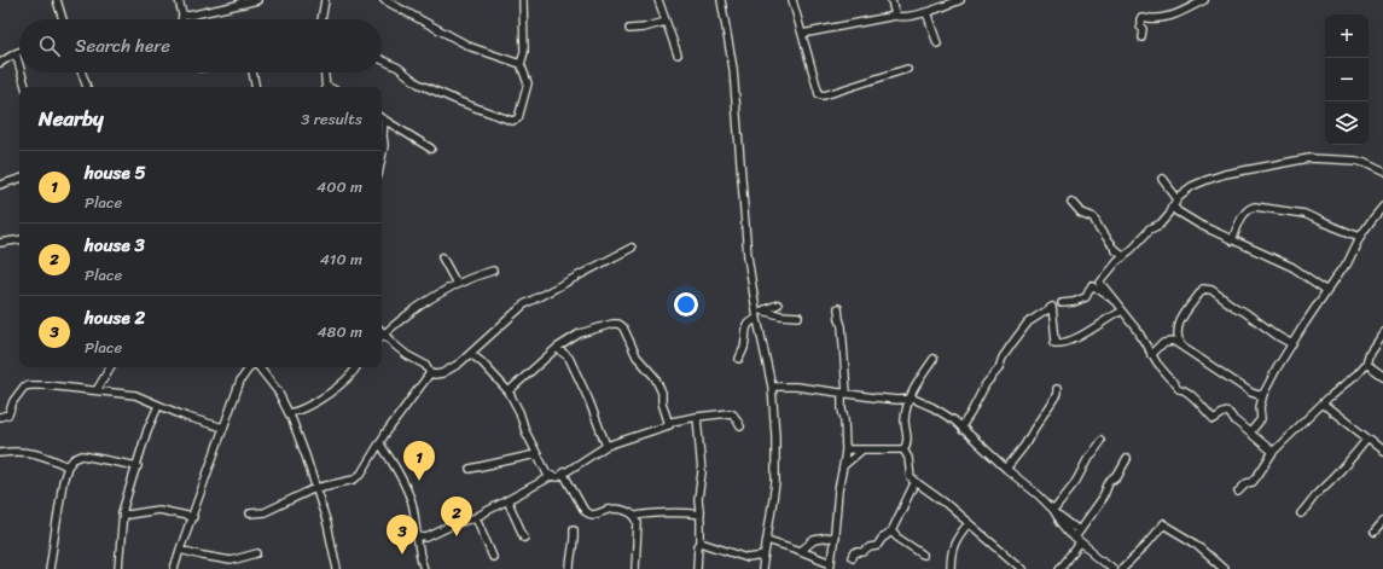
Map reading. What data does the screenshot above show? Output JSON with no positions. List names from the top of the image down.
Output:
{
  "page": {
    "map_buttons": ["+", "−"],
    "search": "Search here",
    "heading": ["Nearby", "3 results"],
    "list": [
      {
        "mark": "1",
        "name": "house 5",
        "note": "Place",
        "value": "400 m"
      },
      {
        "mark": "2",
        "name": "house 3",
        "note": "Place",
        "value": "410 m"
      },
      {
        "mark": "3",
        "name": "house 2",
        "note": "Place",
        "value": "480 m"
      }
    ],
    "pins": ["1", "2", "3"]
  }
}
